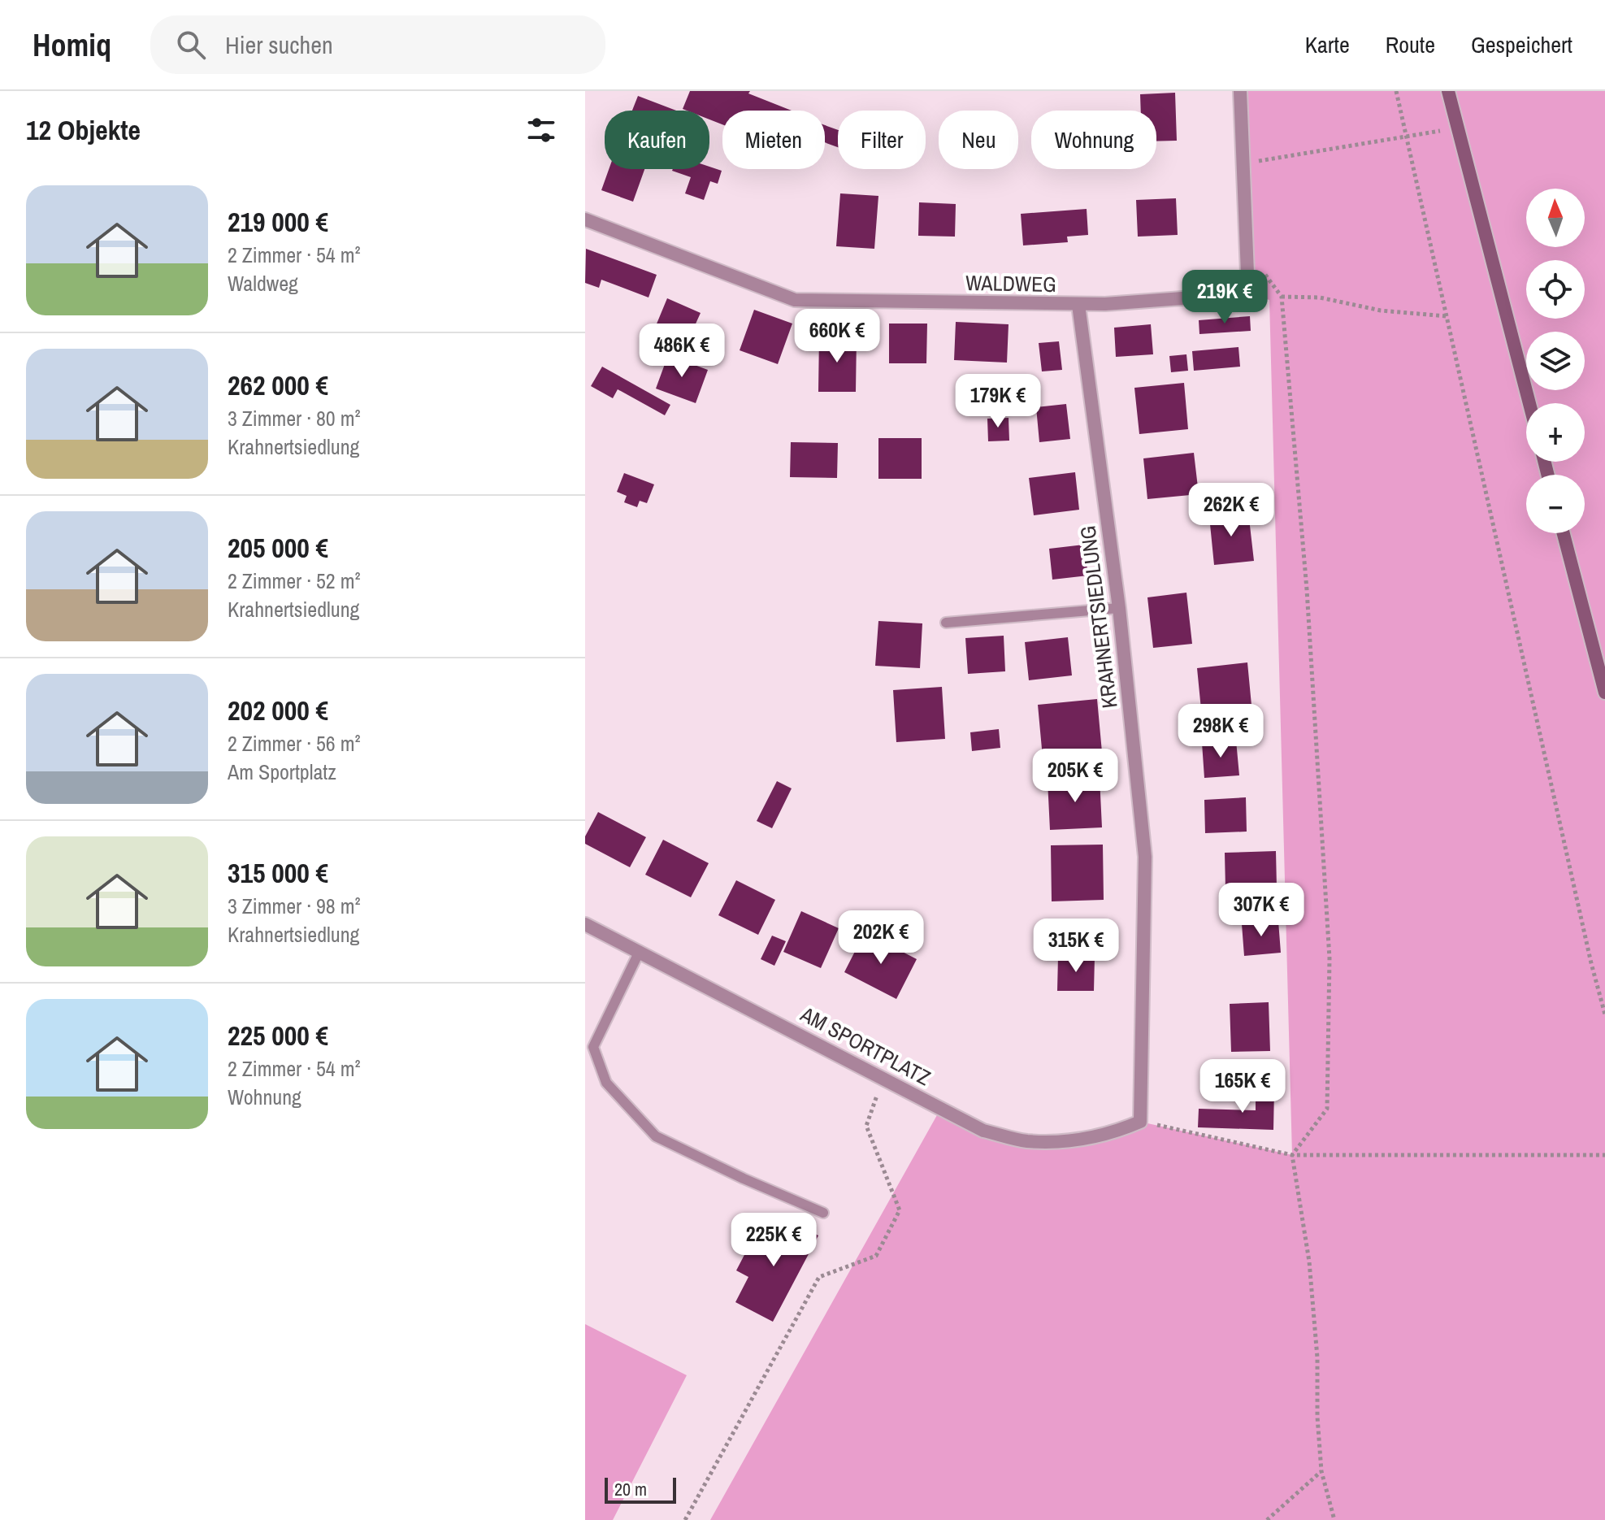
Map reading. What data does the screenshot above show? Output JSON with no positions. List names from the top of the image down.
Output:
{
  "streets": {
    "street": ["WALDWEG", "KRAHNERTSIEDLUNG", "AM SPORTPLATZ"]
  },
  "crossings": [
    ["WALDWEG", "KRAHNERTSIEDLUNG"],
    ["KRAHNERTSIEDLUNG", "AM SPORTPLATZ"]
  ],
  "scale_bar": "20 m",
  "north": "top",
  "page": {
    "header": "Homiq",
    "search": "Hier suchen",
    "nav": ["Karte", "Route", "Gespeichert"],
    "heading": "12 Objekte",
    "chip": [
      "Kaufen",
      "Mieten",
      "Filter",
      "Neu",
      "Wohnung"
    ],
    "list": [
      {
        "name": "219 000 €",
        "note": "2 Zimmer · 54 m² · Waldweg"
      },
      {
        "name": "262 000 €",
        "note": "3 Zimmer · 80 m² · Krahnertsiedlung"
      },
      {
        "name": "205 000 €",
        "note": "2 Zimmer · 52 m² · Krahnertsiedlung"
      },
      {
        "name": "202 000 €",
        "note": "2 Zimmer · 56 m² · Am Sportplatz"
      },
      {
        "name": "315 000 €",
        "note": "3 Zimmer · 98 m² · Krahnertsiedlung"
      },
      {
        "name": "225 000 €",
        "note": "2 Zimmer · 54 m² · Wohnung"
      }
    ],
    "map_buttons": ["+", "−"],
    "price": [
      "219K €",
      "660K €",
      "486K €",
      "179K €",
      "262K €",
      "298K €",
      "205K €",
      "307K €",
      "202K €",
      "315K €",
      "165K €",
      "225K €"
    ],
    "scale": "20 m"
  }
}
